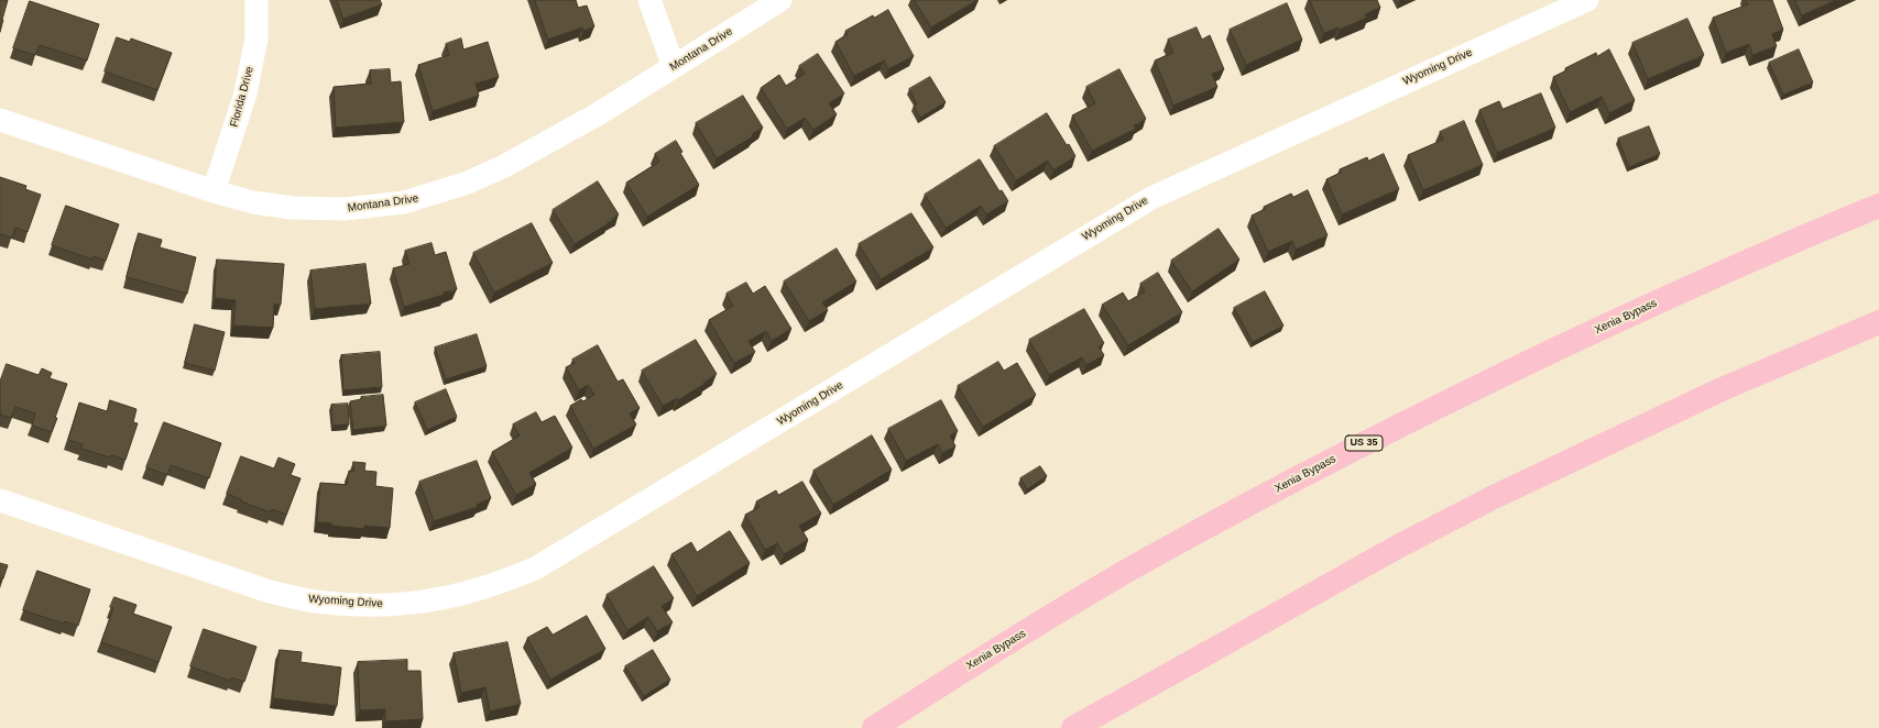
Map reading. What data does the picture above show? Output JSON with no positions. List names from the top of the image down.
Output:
{
  "streets": {
    "highway": ["Xenia Bypass", "US 35"],
    "street": ["Montana Drive", "Wyoming Drive", "Florida Drive"]
  },
  "crossings": [
    ["Montana Drive", "Florida Drive"]
  ]
}
